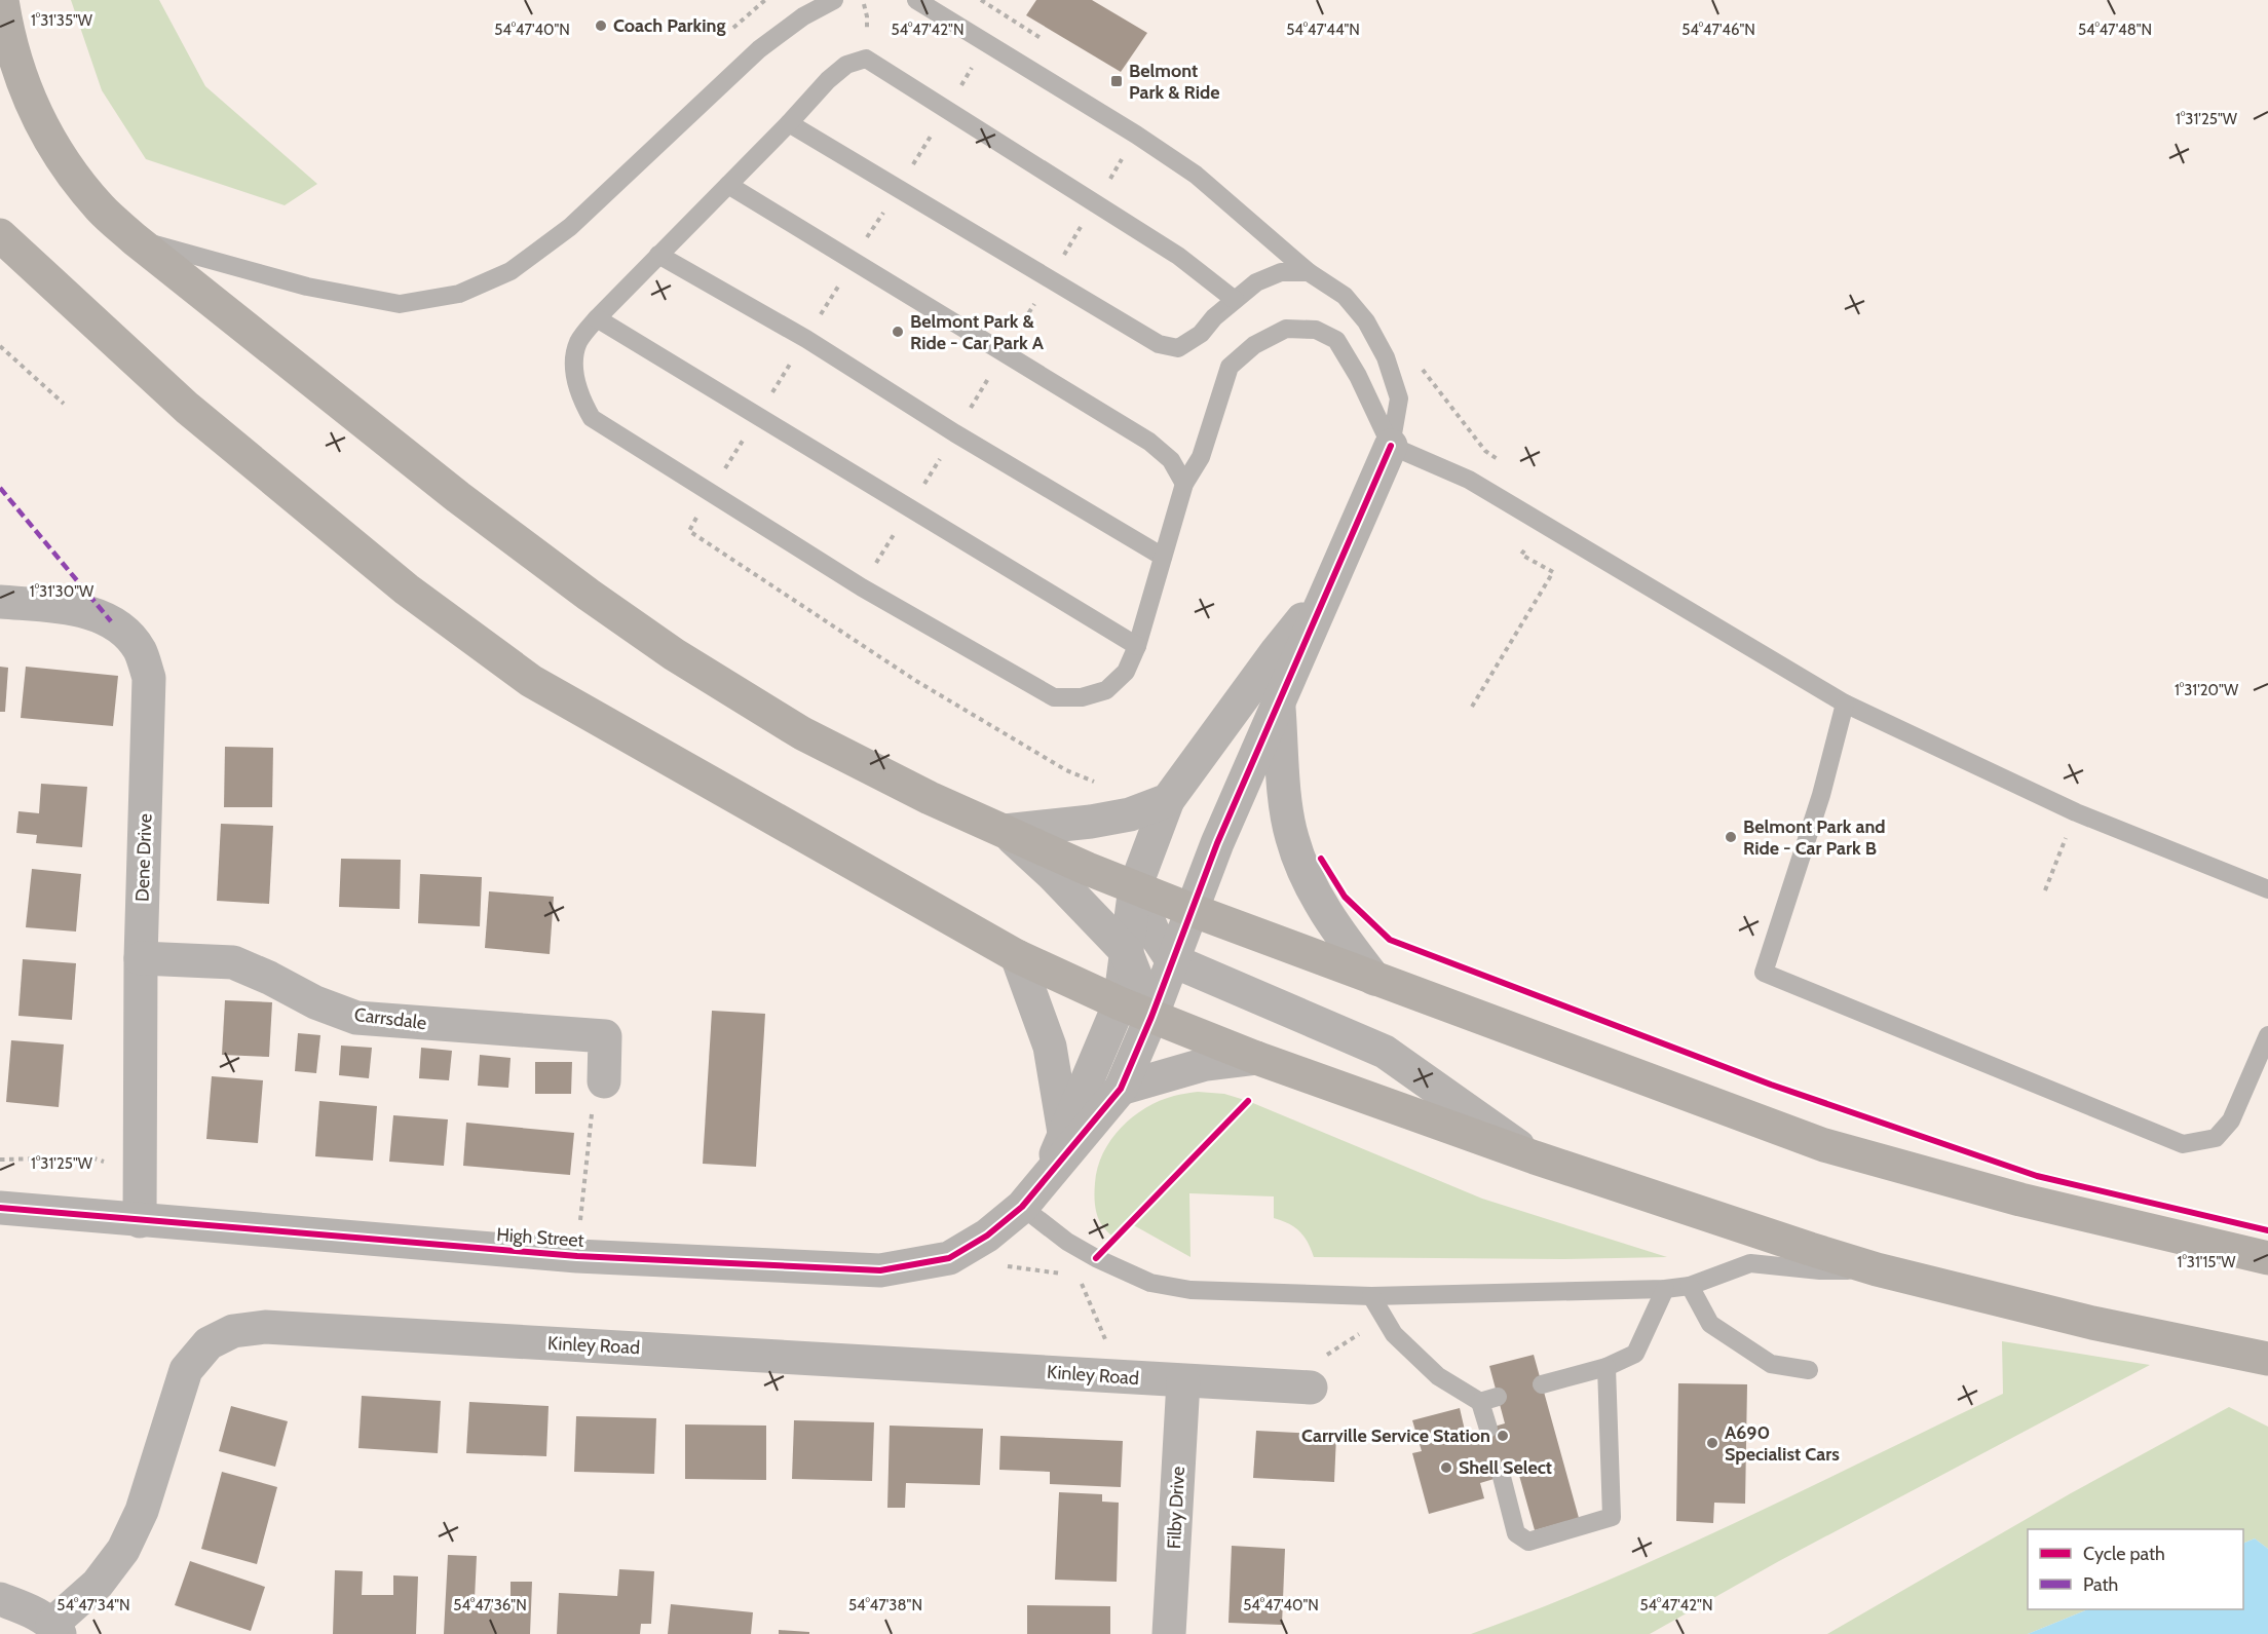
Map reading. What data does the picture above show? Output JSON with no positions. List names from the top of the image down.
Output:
{
  "streets": {
    "street": [
      "Dene Drive",
      "Carrsdale",
      "High Street",
      "Kinley Road",
      "Filby Drive"
    ]
  },
  "crossings": [
    ["Dene Drive", "Carrsdale"],
    ["Dene Drive", "High Street"],
    ["Kinley Road", "Filby Drive"]
  ],
  "places": {
    "other": [
      "Coach Parking",
      "Belmont Park & Ride - Car Park A",
      "Belmont Park and Ride - Car Park B",
      "Carrville Service Station",
      "A690 Specialist Cars",
      "Shell Select"
    ],
    "transit": ["Belmont Park & Ride"]
  },
  "legend": ["Cycle path", "Path"],
  "coordinates": [
    "1°31'35\"W",
    "54°47'40\"N",
    "54°47'42\"N",
    "54°47'44\"N",
    "54°47'46\"N",
    "54°47'48\"N",
    "1°31'25\"W",
    "1°31'30\"W",
    "1°31'20\"W",
    "1°31'15\"W",
    "54°47'34\"N",
    "54°47'36\"N",
    "54°47'38\"N"
  ]
}
